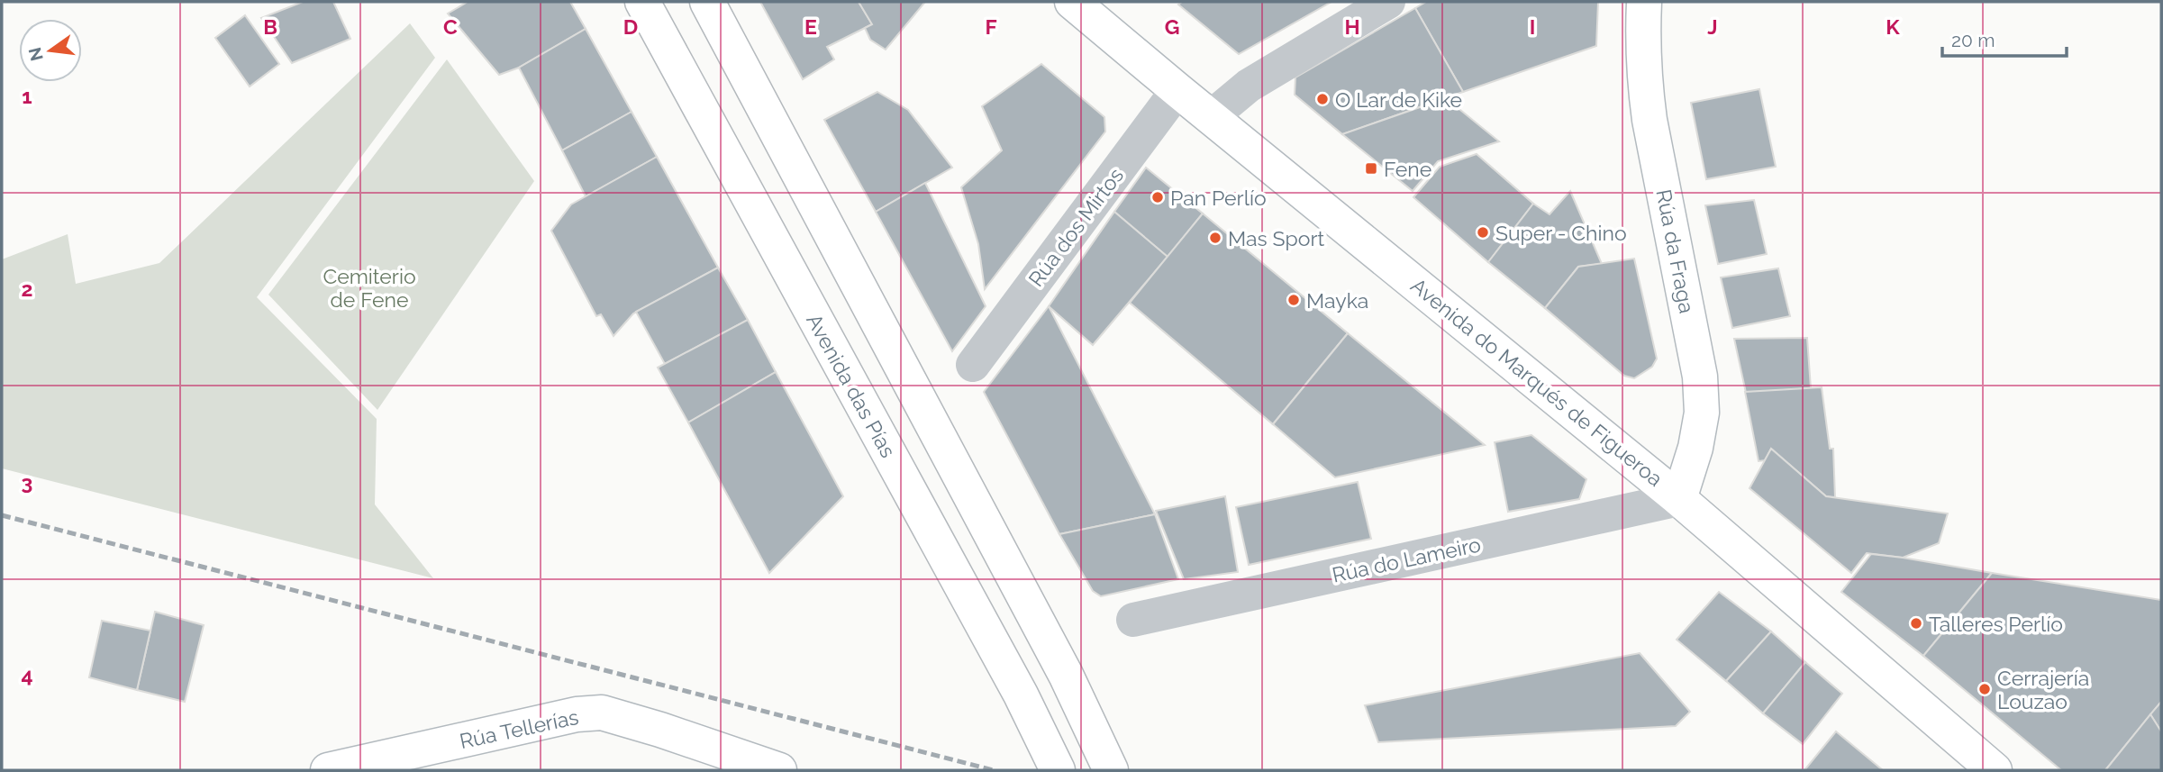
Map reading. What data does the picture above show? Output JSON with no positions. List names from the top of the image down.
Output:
{
  "streets": {
    "main road": [
      "Rúa da Fraga",
      "Avenida do Marqués de Figueroa",
      "Avenida das Pías",
      "Rúa Tellerías"
    ],
    "street": ["Rúa dos Mirtos", "Rúa do Lameiro"]
  },
  "crossings": [
    ["Rúa dos Mirtos", "Avenida do Marqués de Figueroa"],
    ["Rúa da Fraga", "Avenida do Marqués de Figueroa"],
    ["Rúa da Fraga", "Rúa do Lameiro"],
    ["Avenida do Marqués de Figueroa", "Rúa do Lameiro"]
  ],
  "parks": ["Cemiterio de Fene"],
  "places": {
    "other": [
      "O Lar de Kike",
      "Pan Perlío",
      "Super - Chino",
      "Mas Sport",
      "Mayka",
      "Talleres Perlío",
      "Cerrajería Louzao"
    ],
    "transit": ["Fene"]
  },
  "scale_bar": "20 m",
  "north": "left",
  "grid": {
    "columns": [
      "B",
      "C",
      "D",
      "E",
      "F",
      "G",
      "H",
      "I",
      "J",
      "K"
    ],
    "rows": [
      "1",
      "2",
      "3",
      "4"
    ]
  }
}
